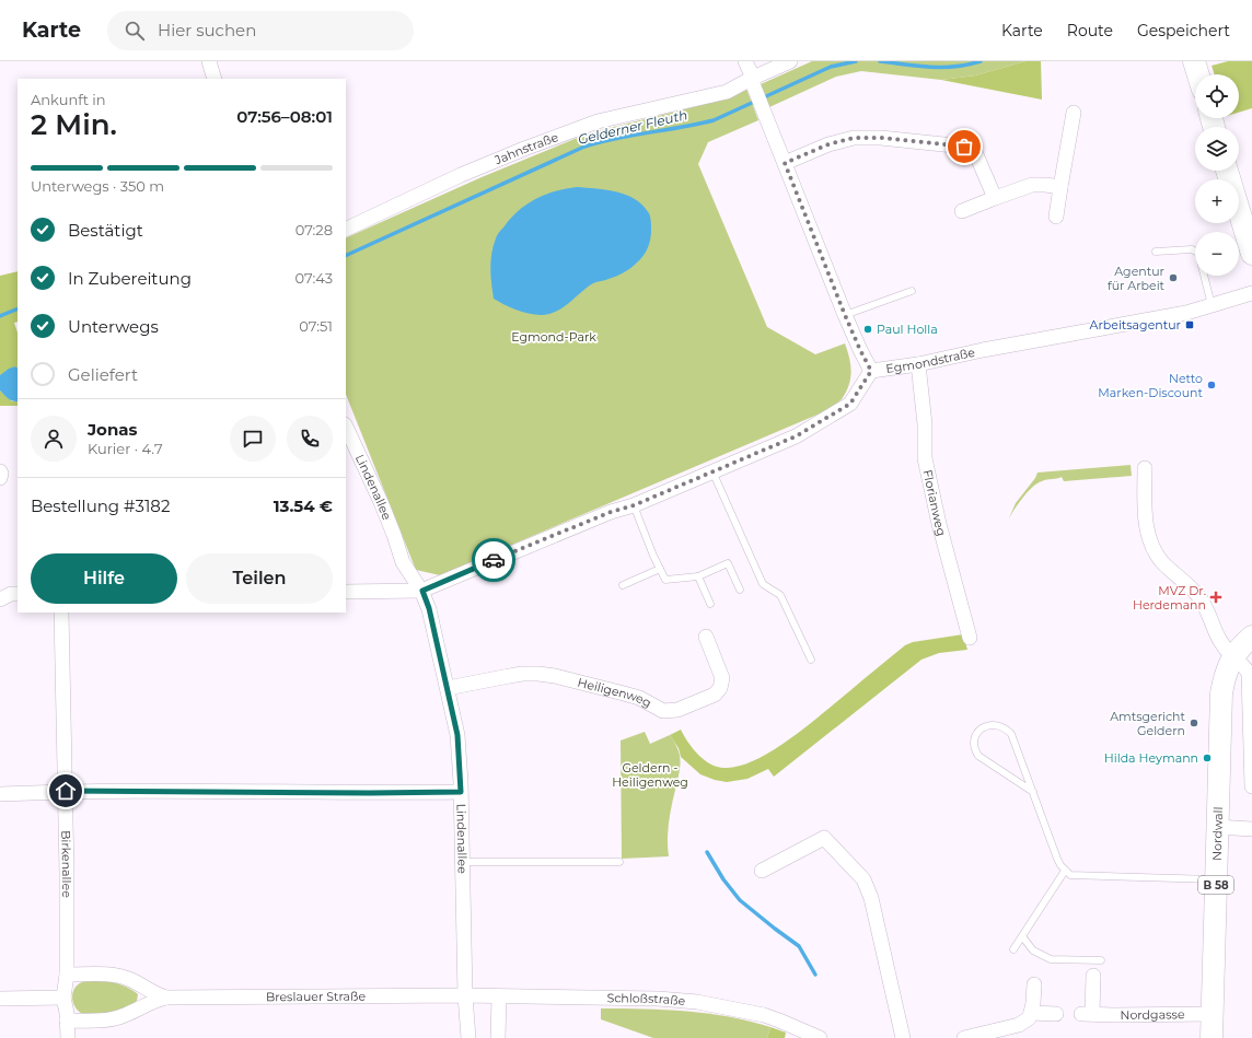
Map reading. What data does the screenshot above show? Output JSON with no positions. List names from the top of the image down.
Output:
{
  "streets": {
    "main road": ["Nordwall", "B 58"],
    "street": [
      "Jahnstraße",
      "Egmondstraße",
      "Lindenallee",
      "Florianweg",
      "Heiligenweg",
      "Birkenallee",
      "Breslauer Straße",
      "Schloßstraße",
      "Nordgasse"
    ]
  },
  "crossings": [
    ["Egmondstraße", "Lindenallee"],
    ["Egmondstraße", "Florianweg"],
    ["Lindenallee", "Heiligenweg"],
    ["Lindenallee", "Breslauer Straße"],
    ["Lindenallee", "Schloßstraße"],
    ["Nordwall", "Nordgasse"],
    ["Birkenallee", "Breslauer Straße"],
    ["Breslauer Straße", "Schloßstraße"]
  ],
  "water": ["Gelderner Fleuth"],
  "parks": ["Egmond-Park", "Geldern - Heiligenweg"],
  "places": {
    "other": [
      "Agentur für Arbeit",
      "Paul Holla",
      "Netto Marken-Discount",
      "Amtsgericht Geldern",
      "Hilda Heymann"
    ],
    "transit": ["Arbeitsagentur"],
    "health": ["MVZ Dr. Herdemann"]
  },
  "page": {
    "header": "Karte",
    "search": "Hier suchen",
    "nav": ["Karte", "Route", "Gespeichert"],
    "map_buttons": ["+", "−"],
    "heading": ["2 Min.", "Ankunft in", "07:56–08:01"],
    "panel": [
      "Jonas",
      "Kurier · 4.7",
      "Bestellung #3182",
      "13.54 €"
    ],
    "bar": "Unterwegs · 350 m",
    "list": [
      ["Bestätigt", "07:28"],
      ["In Zubereitung", "07:43"],
      ["Unterwegs", "07:51"],
      "Geliefert"
    ],
    "buttons": ["Hilfe", "Teilen"]
  }
}
